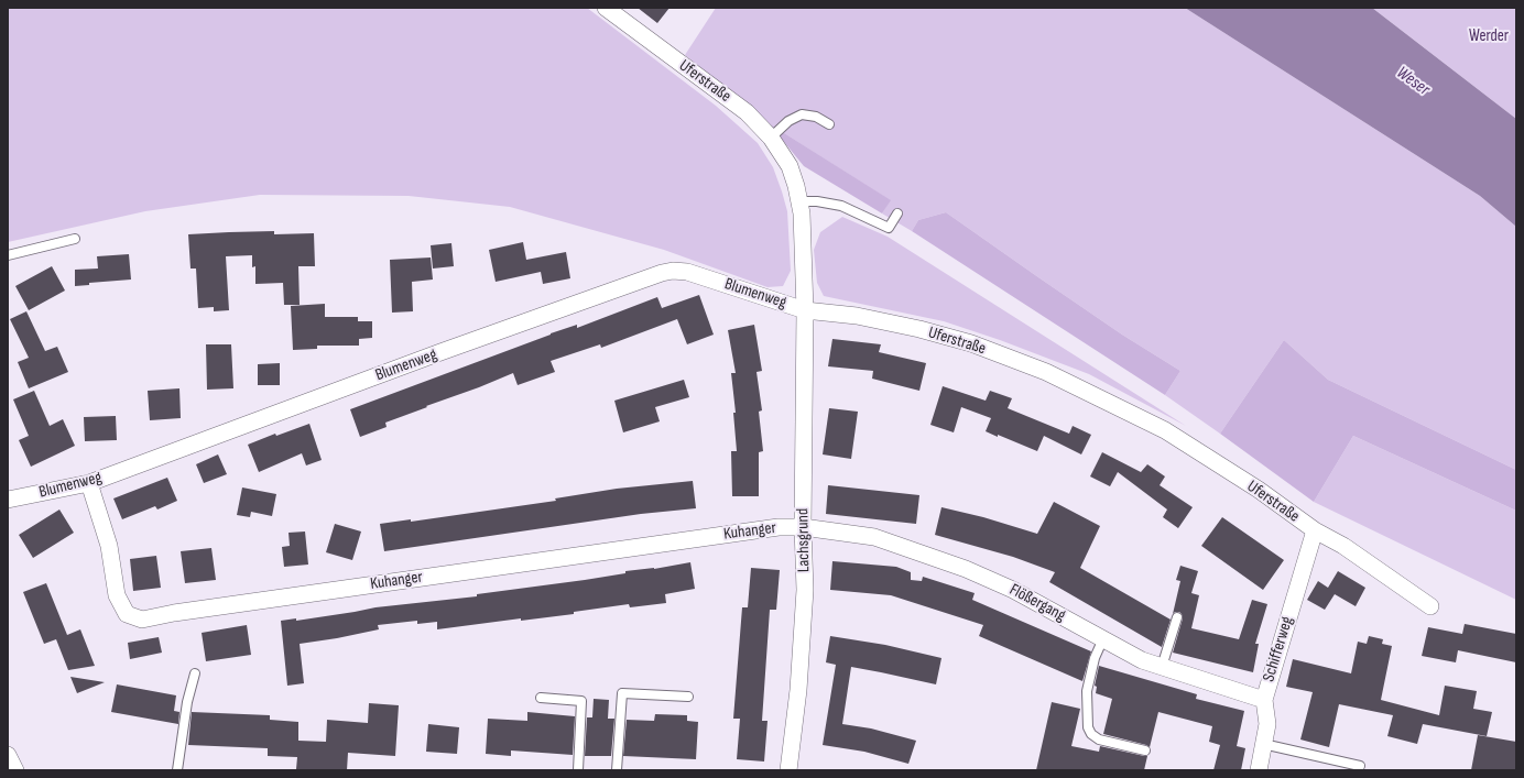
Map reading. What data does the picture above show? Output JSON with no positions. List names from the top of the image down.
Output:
{
  "streets": {
    "street": [
      "Uferstraße",
      "Blumenweg",
      "Kuhanger",
      "Lachsgrund",
      "Flößergang",
      "Schifferweg"
    ]
  },
  "crossings": [
    ["Uferstraße", "Blumenweg"],
    ["Uferstraße", "Lachsgrund"],
    ["Uferstraße", "Schifferweg"],
    ["Blumenweg", "Kuhanger"],
    ["Blumenweg", "Lachsgrund"],
    ["Kuhanger", "Lachsgrund"],
    ["Kuhanger", "Flößergang"],
    ["Lachsgrund", "Flößergang"],
    ["Flößergang", "Schifferweg"]
  ],
  "water": ["Weser"],
  "parks": ["Werder"]
}
